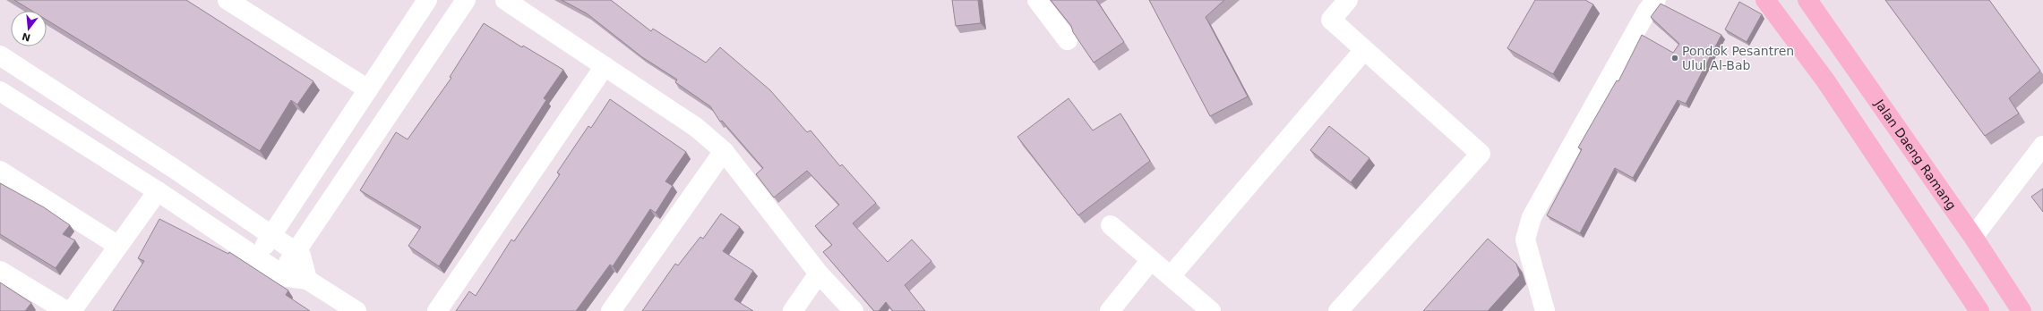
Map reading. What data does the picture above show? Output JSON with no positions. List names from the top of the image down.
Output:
{
  "streets": {
    "main road": ["Jalan Daeng Ramang"]
  },
  "places": ["Pondok Pesantren Ulul Al-Bab"],
  "north": "bottom"
}
